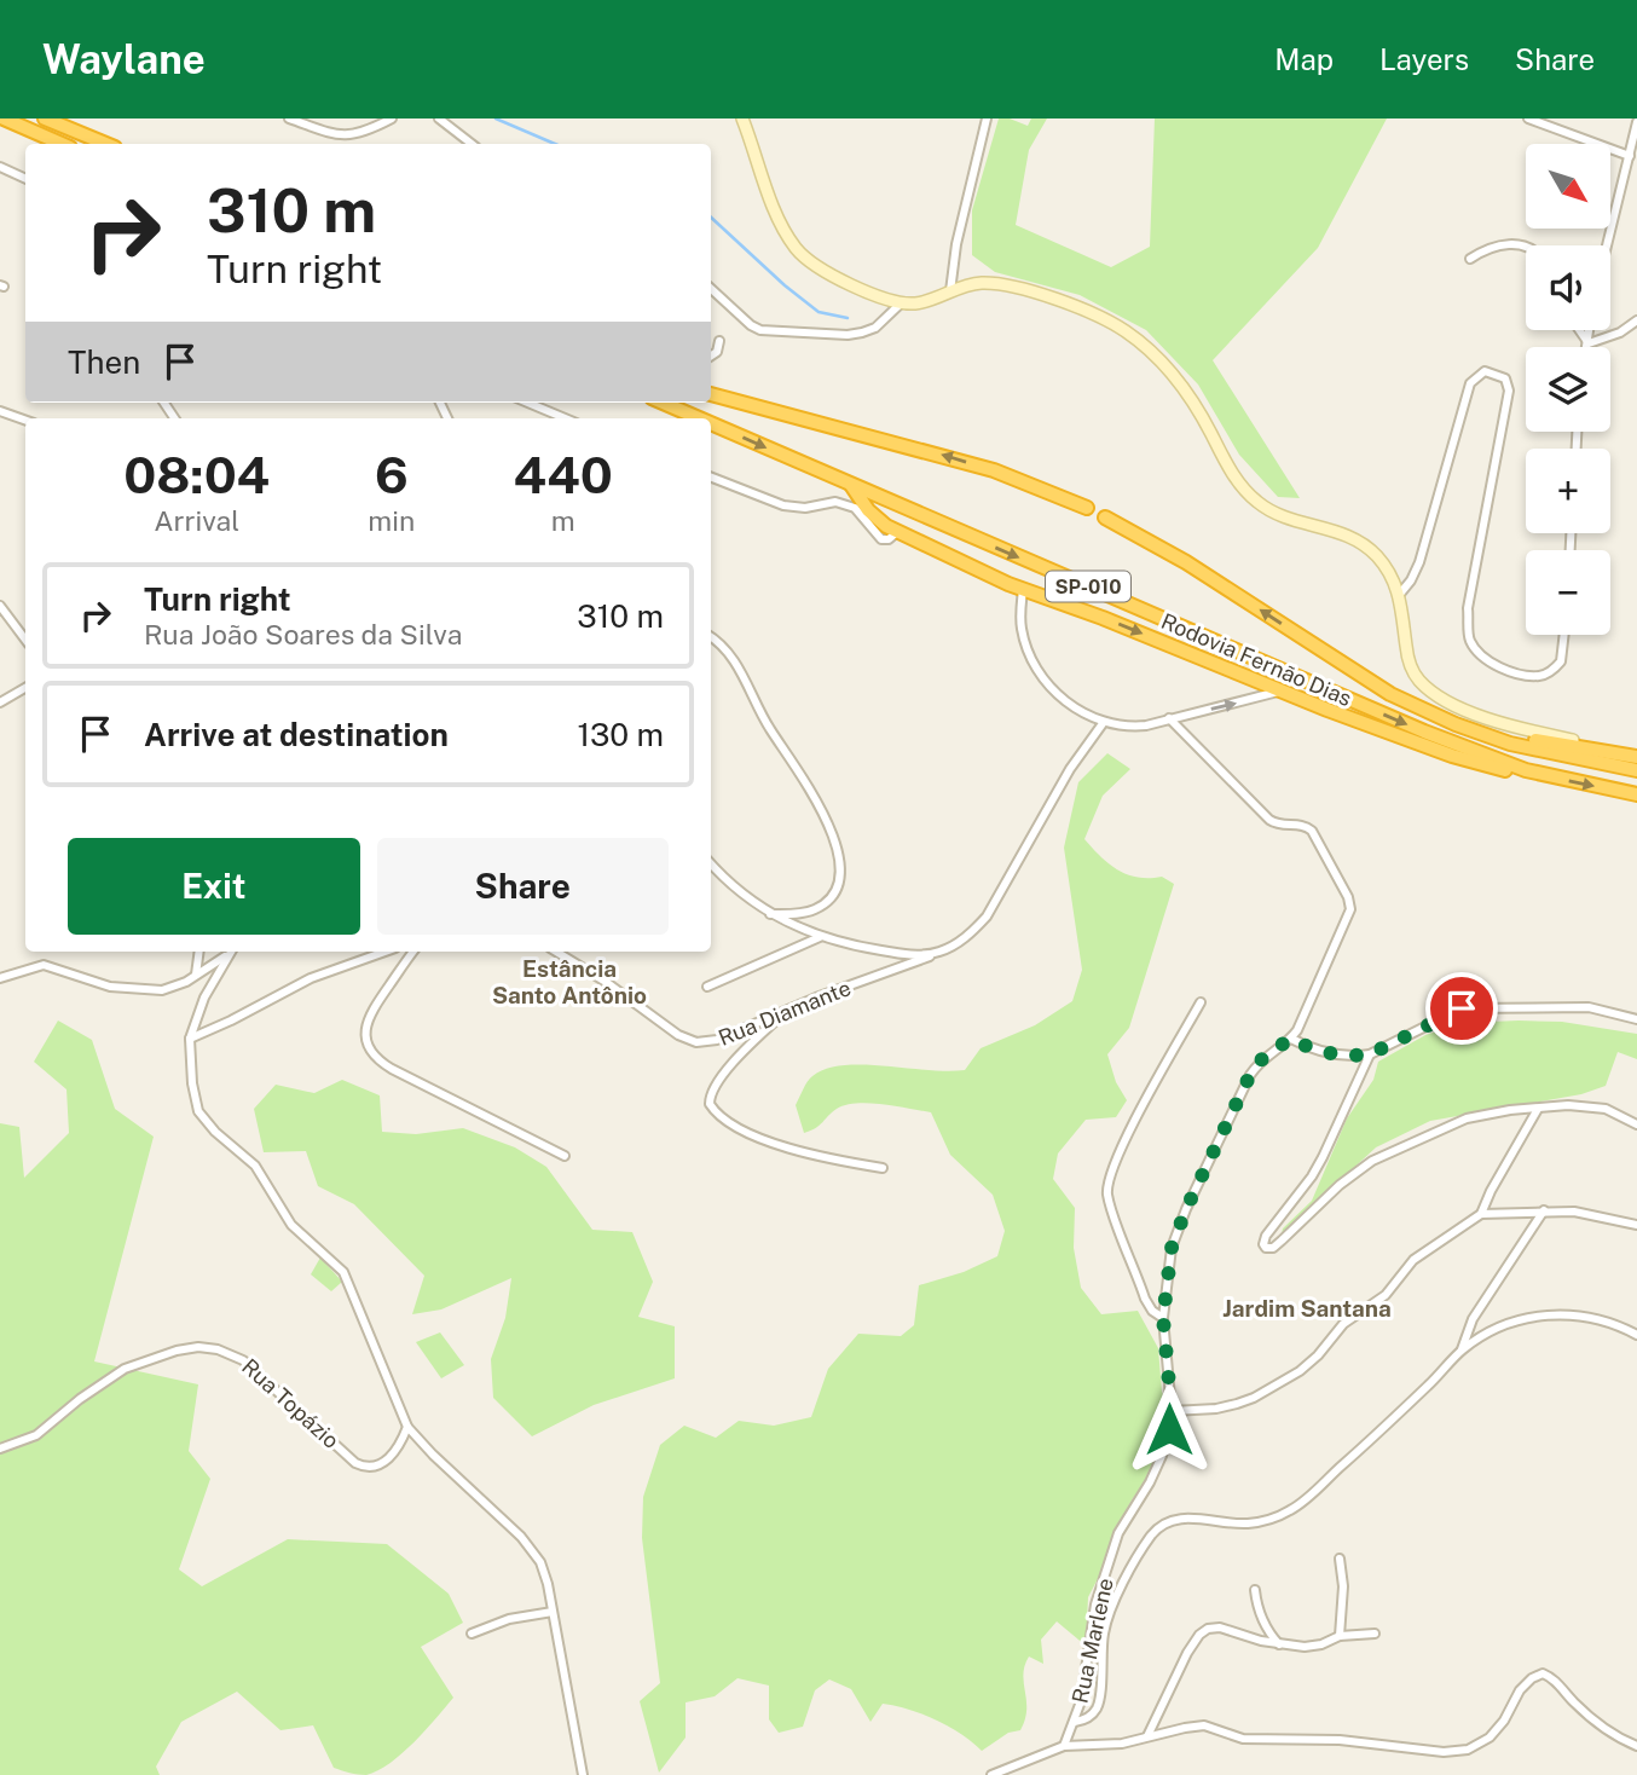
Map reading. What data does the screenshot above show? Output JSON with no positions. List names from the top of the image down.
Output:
{
  "streets": {
    "highway": ["SP-010", "Rodovia Fernão Dias"],
    "street": ["Rua Diamante", "Rua Topázio", "Rua Marlene"]
  },
  "districts": ["Estância Santo Antônio", "Jardim Santana"],
  "north": "bottom right",
  "page": {
    "header": "Waylane",
    "nav": ["Map", "Layers", "Share"],
    "map_buttons": ["+", "−"],
    "turn": ["310 m", "Turn right"],
    "then": "Then",
    "eta": [
      "08:04",
      "Arrival",
      "6",
      "min",
      "440",
      "m"
    ],
    "list": [
      {
        "name": "Turn right",
        "note": "Rua João Soares da Silva",
        "value": "310 m"
      },
      {
        "name": "Arrive at destination",
        "value": "130 m"
      }
    ],
    "buttons": ["Exit", "Share"]
  }
}
